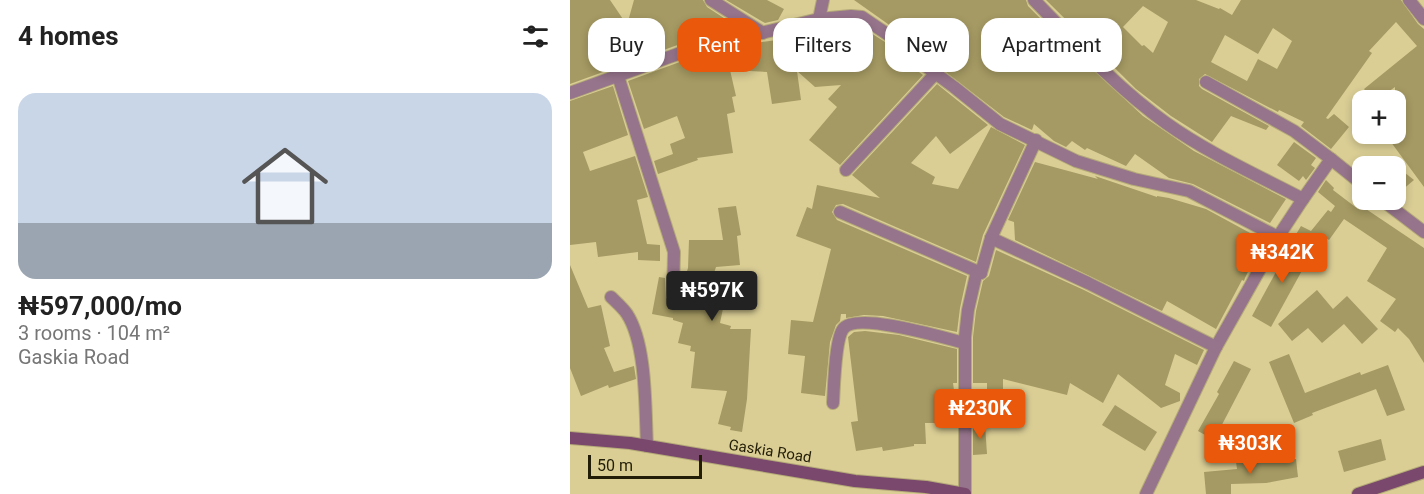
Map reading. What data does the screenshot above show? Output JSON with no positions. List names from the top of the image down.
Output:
{
  "streets": {
    "main road": ["Gaskia Road"]
  },
  "scale_bar": "50 m",
  "page": {
    "heading": "4 homes",
    "chip": [
      "Buy",
      "Rent",
      "Filters",
      "New",
      "Apartment"
    ],
    "list": [
      {
        "name": "₦597,000/mo",
        "note": "3 rooms · 104 m² · Gaskia Road"
      }
    ],
    "map_buttons": ["+", "−"],
    "price": [
      "₦342K",
      "₦597K",
      "₦230K",
      "₦303K"
    ],
    "scale": "50 m"
  }
}
